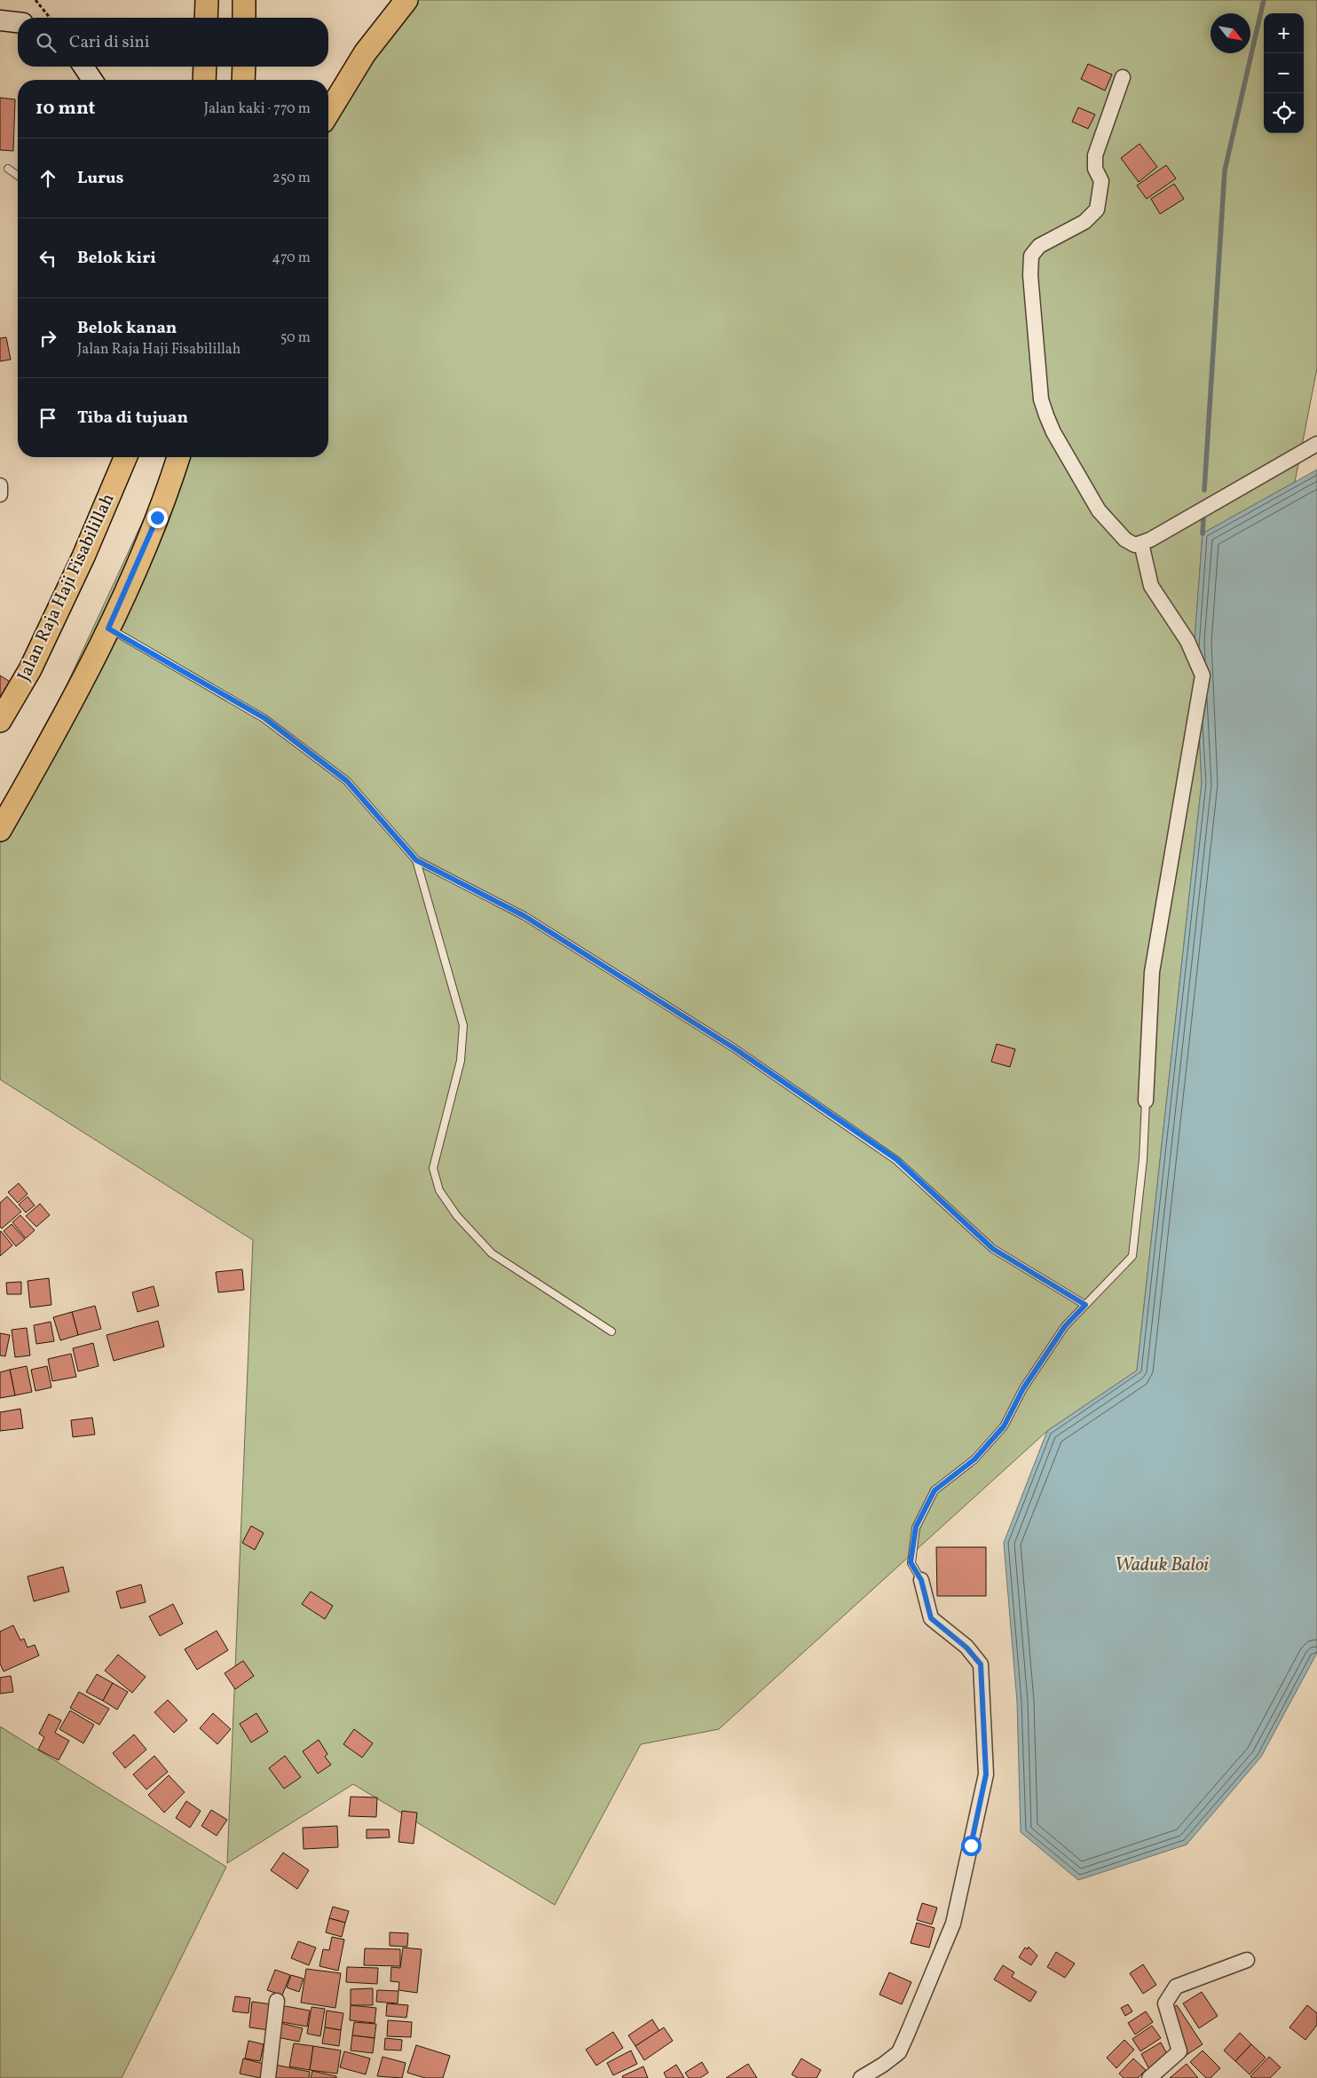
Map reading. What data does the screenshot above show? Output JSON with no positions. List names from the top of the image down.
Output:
{
  "streets": {
    "main road": ["Jalan Raja Haji Fisabilillah"]
  },
  "water": ["Waduk Baloi"],
  "north": "bottom right",
  "page": {
    "map_buttons": ["+", "−"],
    "search": "Cari di sini",
    "heading": ["10 mnt", "Jalan kaki · 770 m"],
    "list": [
      ["Lurus", "250 m"],
      ["Belok kiri", "470 m"],
      ["Belok kanan", "Jalan Raja Haji Fisabilillah", "50 m"],
      "Tiba di tujuan"
    ]
  }
}
